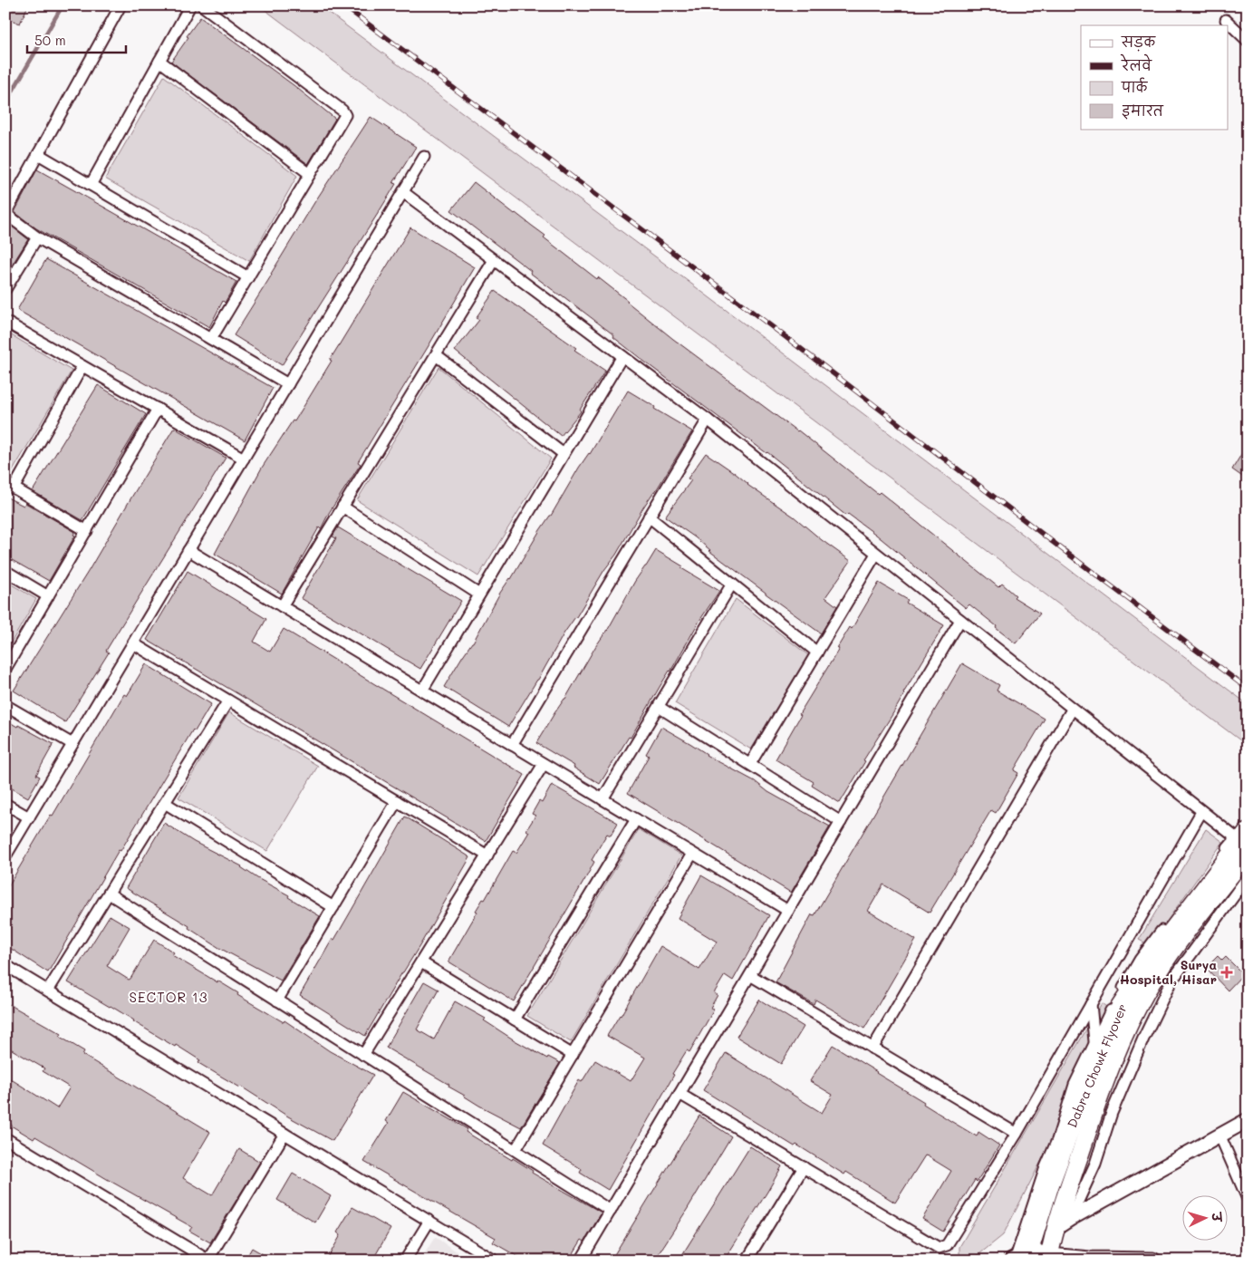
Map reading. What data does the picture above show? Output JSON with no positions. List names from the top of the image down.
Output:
{
  "streets": {
    "main road": ["Dabra Chowk Flyover"]
  },
  "districts": ["SECTOR 13"],
  "places": {
    "health": ["Surya Hospital, Hisar"]
  },
  "legend": [
    "सड़क",
    "रेलवे",
    "पार्क",
    "इमारत"
  ],
  "scale_bar": "50 m",
  "north": "right"
}
